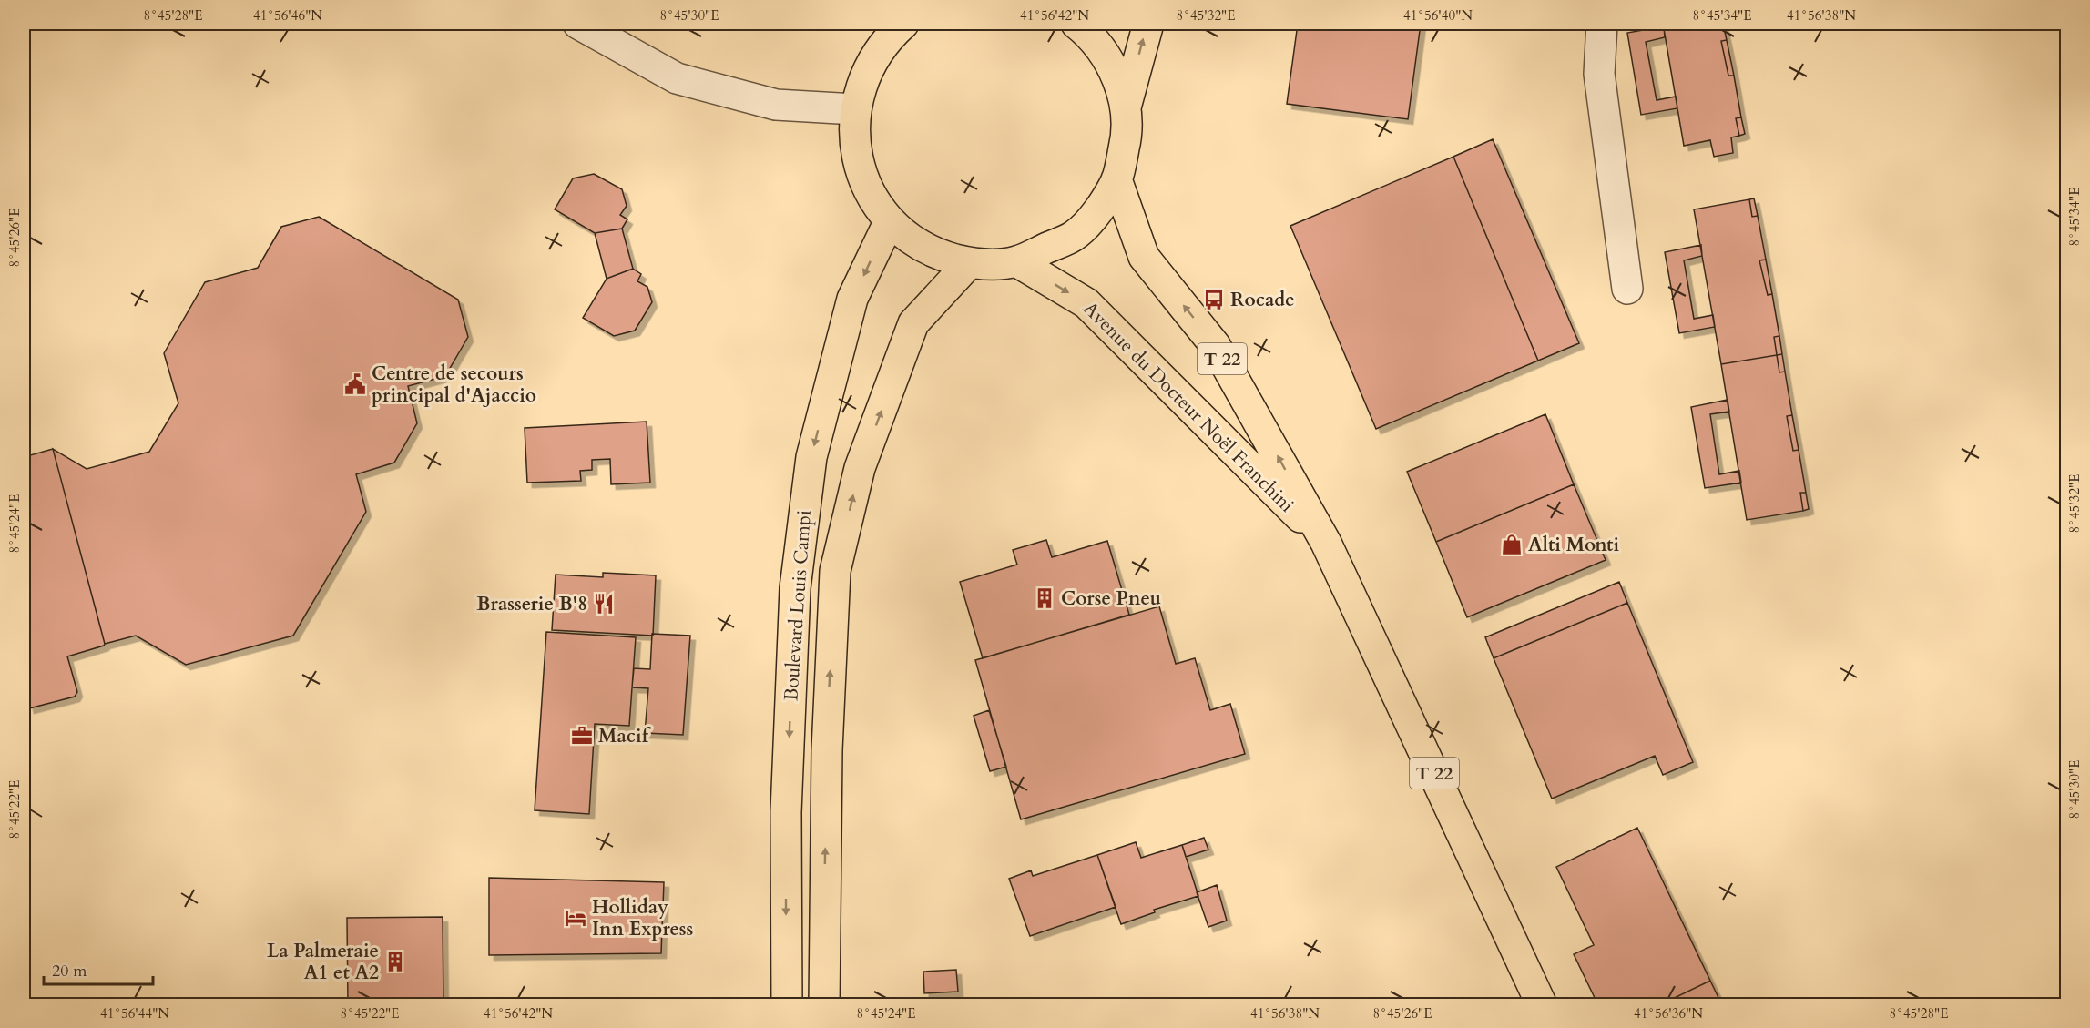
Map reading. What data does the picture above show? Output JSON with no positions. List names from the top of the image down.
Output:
{
  "streets": {
    "main road": ["T 22", "Avenue du Docteur Noël Franchini", "Boulevard Louis Campi"]
  },
  "places": {
    "bus stop": ["Rocade"],
    "public building": ["Centre de secours principal d'Ajaccio"],
    "shop": ["Alti Monti"],
    "building": ["Corse Pneu", "La Palmeraie A1 et A2"],
    "restaurant": ["Brasserie B'8"],
    "office": ["Macif"],
    "hotel": ["Holliday Inn Express"]
  },
  "scale_bar": "20 m",
  "coordinates": [
    "8°45'28\"E",
    "41°56'46\"N",
    "8°45'30\"E",
    "41°56'42\"N",
    "8°45'32\"E",
    "41°56'40\"N",
    "8°45'34\"E",
    "41°56'38\"N",
    "8°45'26\"E",
    "8°45'24\"E",
    "8°45'22\"E",
    "41°56'44\"N",
    "41°56'36\"N"
  ]
}
